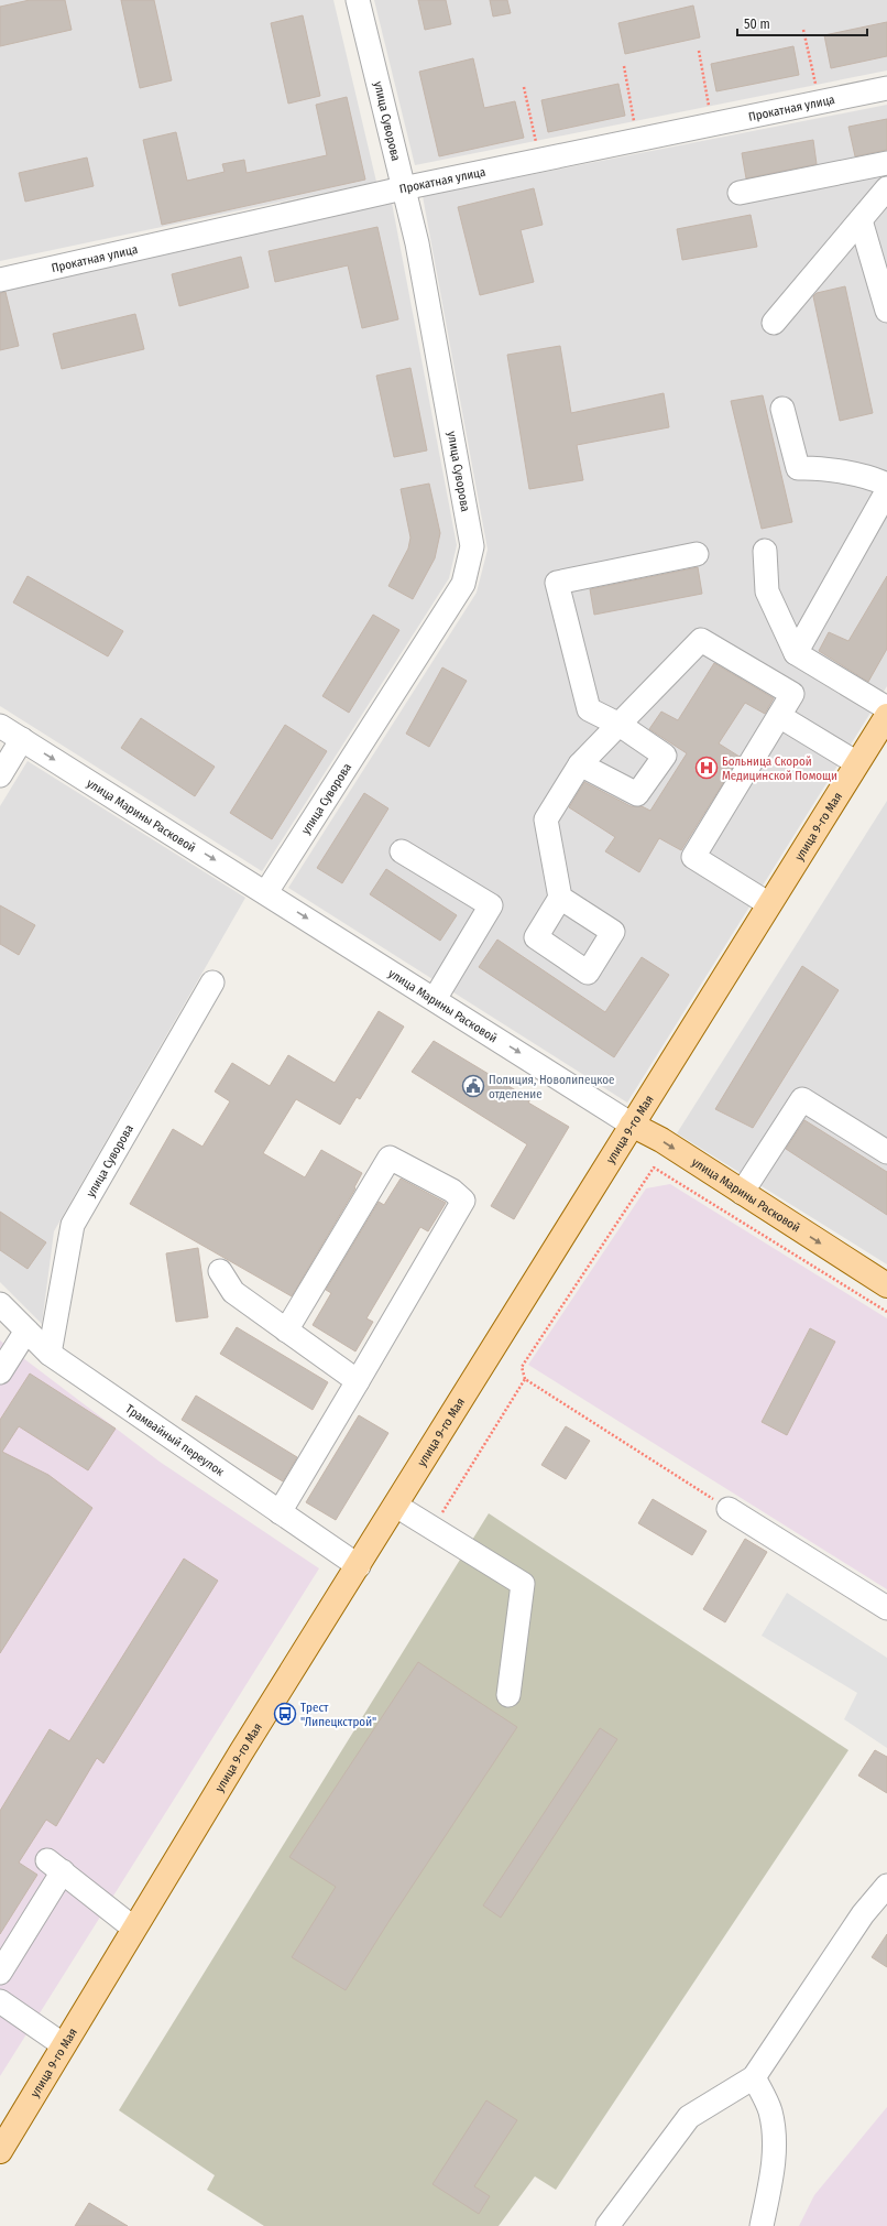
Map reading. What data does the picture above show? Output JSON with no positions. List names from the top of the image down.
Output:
{
  "streets": {
    "main road": ["улица Марины Расковой", "улица 9-го Мая"],
    "street": ["Прокатная улица", "улица Суворова", "Трамвайный переулок"]
  },
  "crossings": [
    ["Прокатная улица", "улица Суворова"],
    ["улица Суворова", "улица Марины Расковой"],
    ["улица Суворова", "Трамвайный переулок"],
    ["улица Марины Расковой", "улица 9-го Мая"],
    ["улица 9-го Мая", "Трамвайный переулок"]
  ],
  "one_way": ["улица Марины Расковой"],
  "places": {
    "hospital": ["Больница Скорой Медицинской Помощи"],
    "public building": ["Полиция, Новолипецкое отделение"],
    "bus stop": ["Трест \"Липецкстрой\""]
  },
  "scale_bar": "50 m"
}
